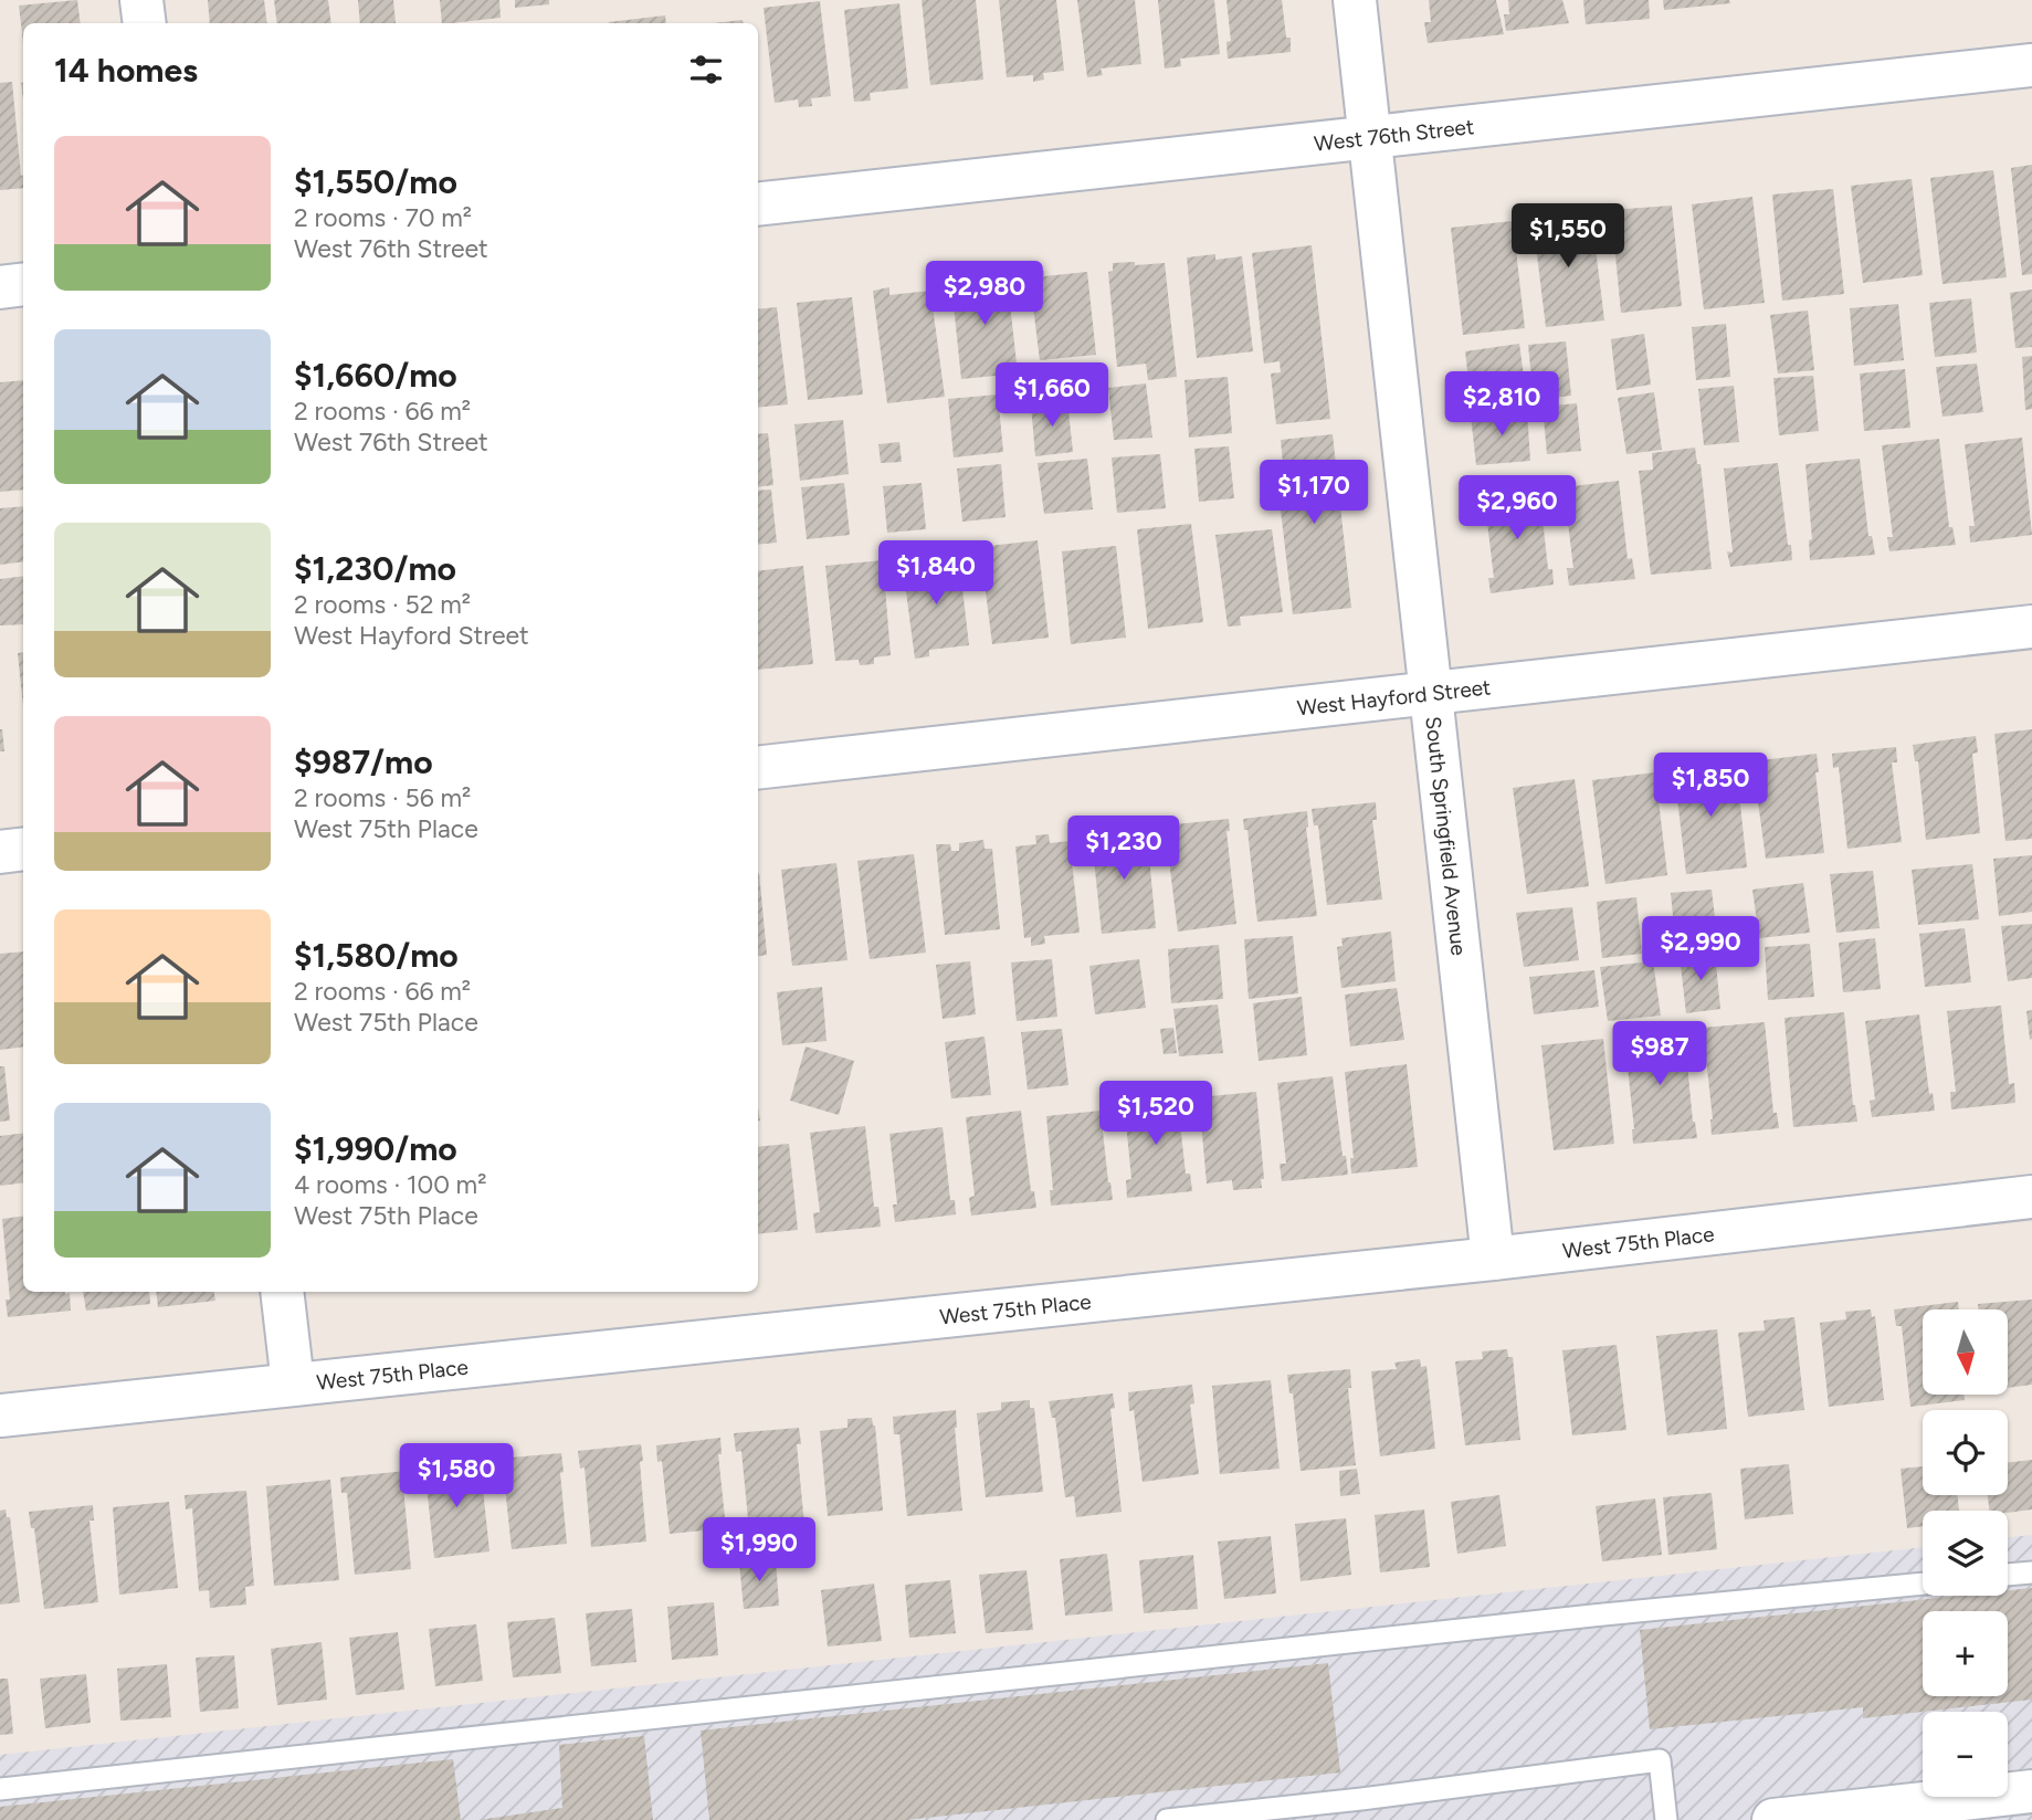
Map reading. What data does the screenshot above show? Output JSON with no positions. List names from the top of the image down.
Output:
{
  "streets": {
    "street": [
      "West 76th Street",
      "West Hayford Street",
      "South Springfield Avenue",
      "West 75th Place"
    ]
  },
  "crossings": [
    ["West 76th Street", "South Springfield Avenue"],
    ["West Hayford Street", "South Springfield Avenue"],
    ["South Springfield Avenue", "West 75th Place"]
  ],
  "north": "bottom",
  "page": {
    "heading": "14 homes",
    "list": [
      {
        "name": "$1,550/mo",
        "note": "2 rooms · 70 m² · West 76th Street"
      },
      {
        "name": "$1,660/mo",
        "note": "2 rooms · 66 m² · West 76th Street"
      },
      {
        "name": "$1,230/mo",
        "note": "2 rooms · 52 m² · West Hayford Street"
      },
      {
        "name": "$987/mo",
        "note": "2 rooms · 56 m² · West 75th Place"
      },
      {
        "name": "$1,580/mo",
        "note": "2 rooms · 66 m² · West 75th Place"
      },
      {
        "name": "$1,990/mo",
        "note": "4 rooms · 100 m² · West 75th Place"
      }
    ],
    "price": [
      "$1,550",
      "$2,980",
      "$1,660",
      "$2,810",
      "$1,170",
      "$2,960",
      "$1,840",
      "$1,850",
      "$1,230",
      "$2,990",
      "$987",
      "$1,520",
      "$1,580",
      "$1,990"
    ],
    "map_buttons": ["+", "−"]
  }
}
